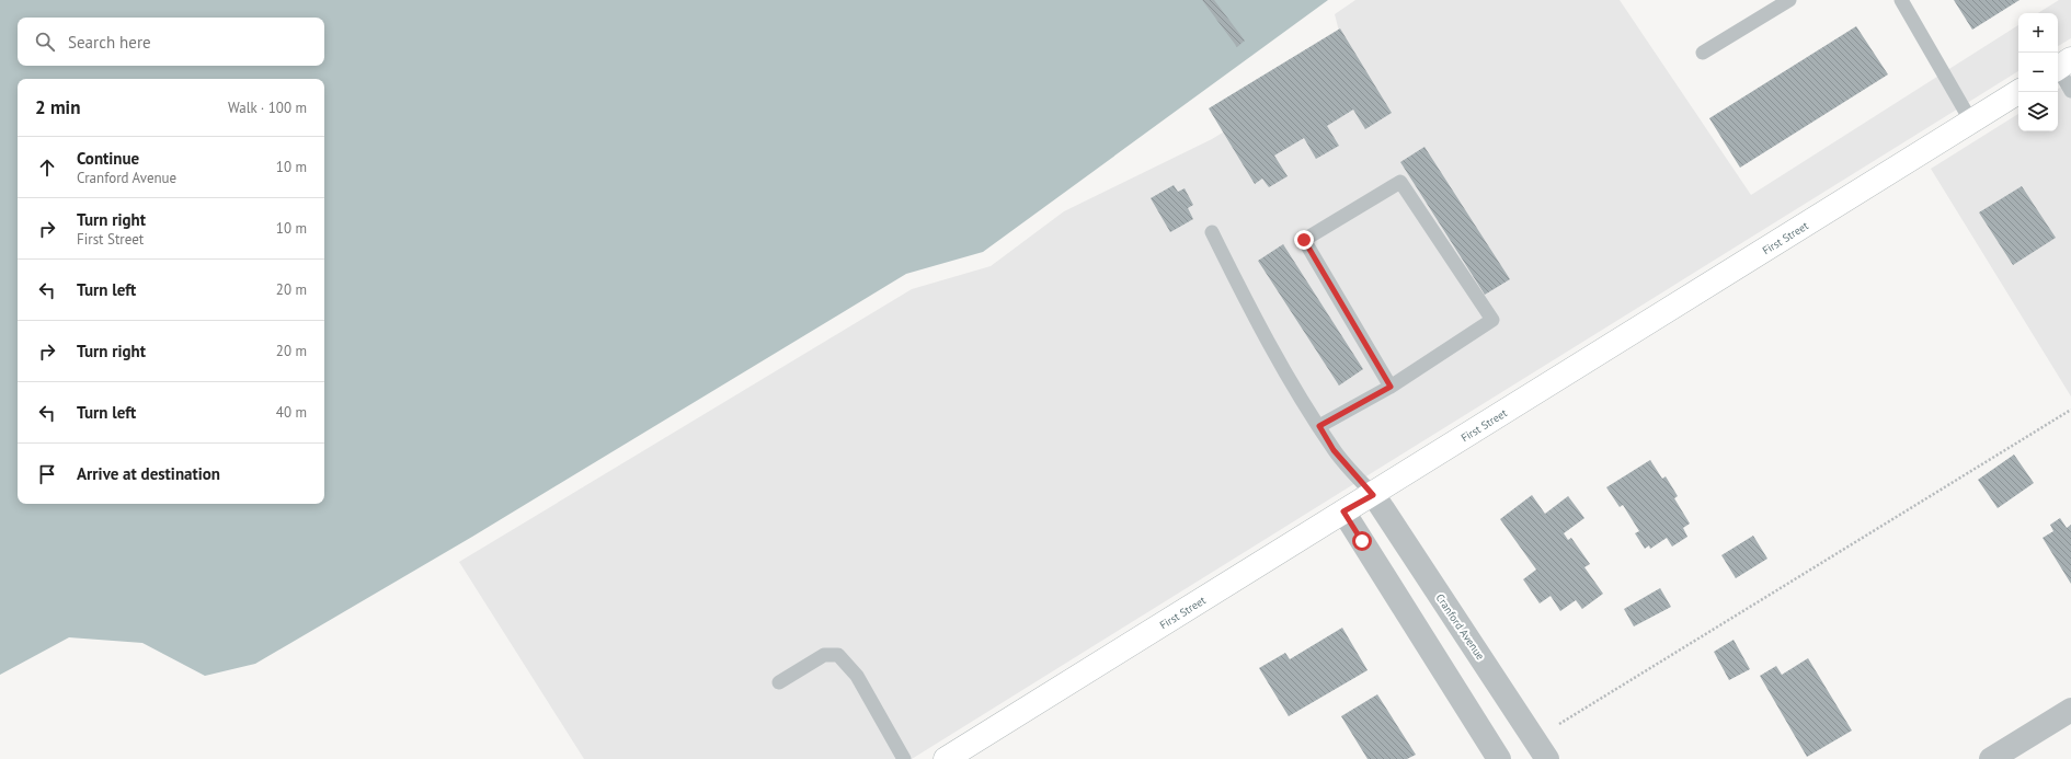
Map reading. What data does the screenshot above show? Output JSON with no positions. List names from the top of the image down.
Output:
{
  "streets": {
    "main road": ["First Street"],
    "street": ["Cranford Avenue"]
  },
  "crossings": [
    ["First Street", "Cranford Avenue"]
  ],
  "page": {
    "map_buttons": ["+", "−"],
    "search": "Search here",
    "heading": ["2 min", "Walk · 100 m"],
    "list": [
      ["Continue", "Cranford Avenue", "10 m"],
      ["Turn right", "First Street", "10 m"],
      ["Turn left", "20 m"],
      ["Turn right", "20 m"],
      ["Turn left", "40 m"],
      "Arrive at destination"
    ]
  }
}
